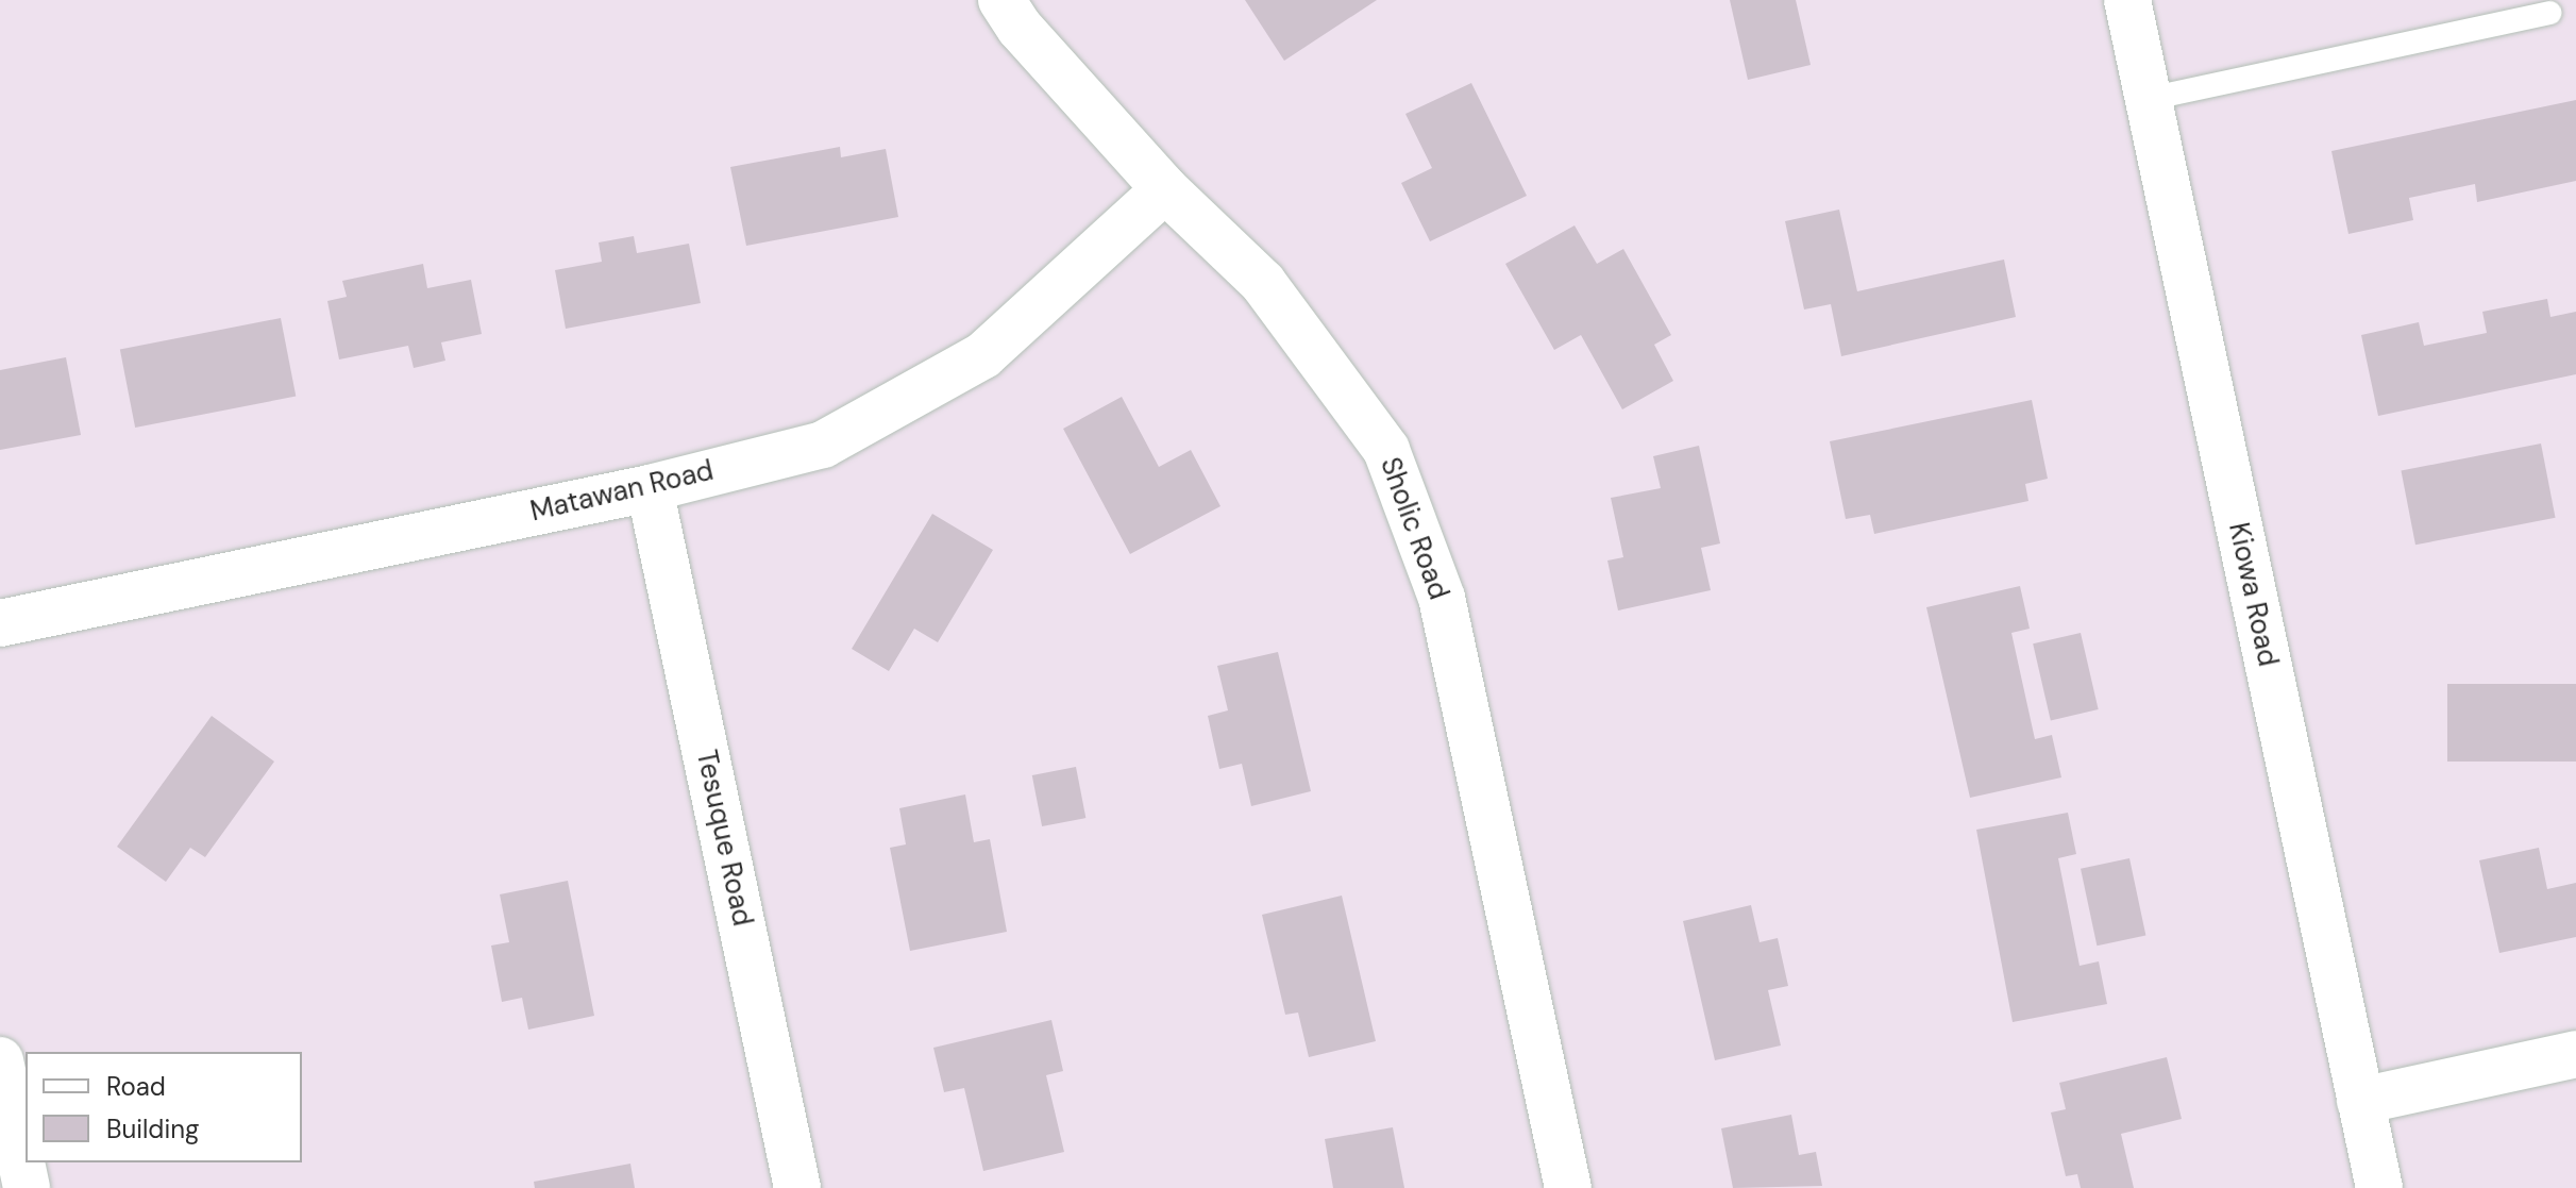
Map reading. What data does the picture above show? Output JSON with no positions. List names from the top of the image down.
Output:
{
  "streets": {
    "street": [
      "Matawan Road",
      "Sholic Road",
      "Kiowa Road",
      "Tesuque Road"
    ]
  },
  "crossings": [
    ["Matawan Road", "Sholic Road"],
    ["Matawan Road", "Tesuque Road"]
  ],
  "legend": ["Road", "Building"]
}
